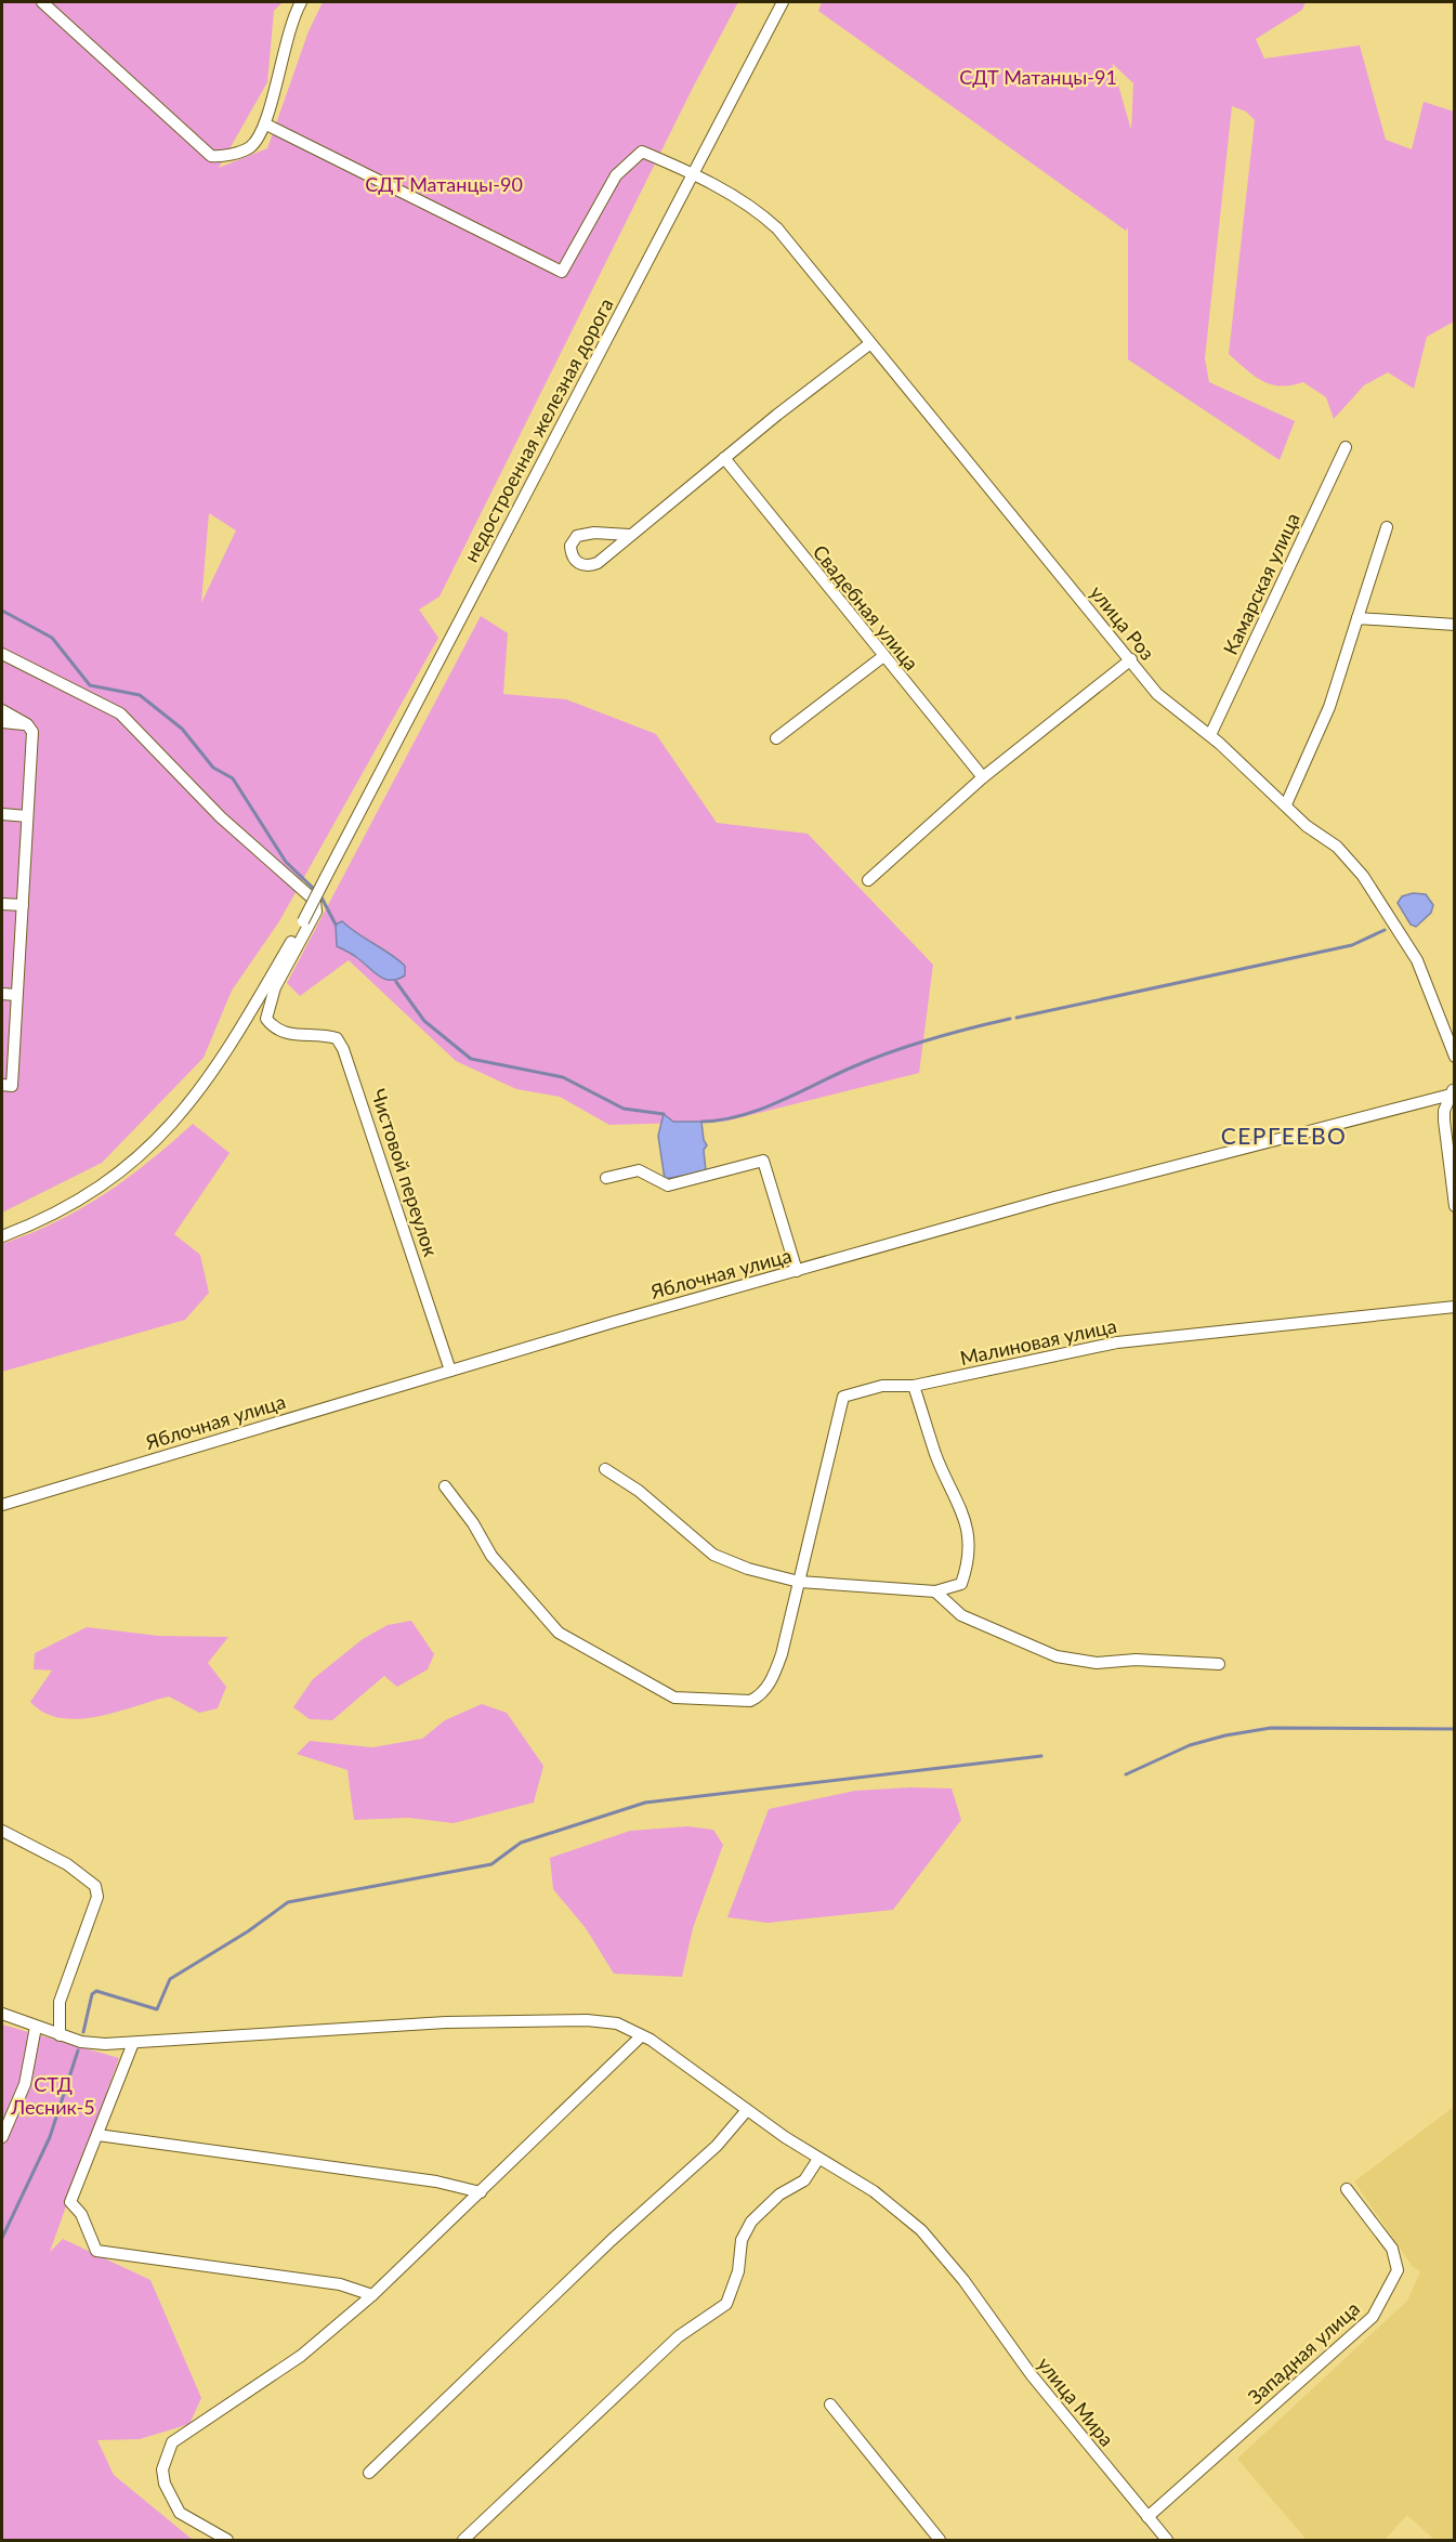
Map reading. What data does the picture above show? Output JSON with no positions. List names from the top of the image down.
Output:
{
  "streets": {
    "street": [
      "недостроенная железная дорога",
      "Камарская улица",
      "Свадебная улица",
      "улица Роз",
      "Чистовой переулок",
      "Яблочная улица",
      "Малиновая улица",
      "Западная улица",
      "улица Мира"
    ]
  },
  "crossings": [
    ["недостроенная железная дорога", "улица Роз"],
    ["Камарская улица", "улица Роз"],
    ["Чистовой переулок", "Яблочная улица"],
    ["Западная улица", "улица Мира"]
  ],
  "districts": ["СЕРГЕЕВО"],
  "parks": ["СДТ Матанцы-91", "СДТ Матанцы-90", "СТД Лесник-5"]
}
